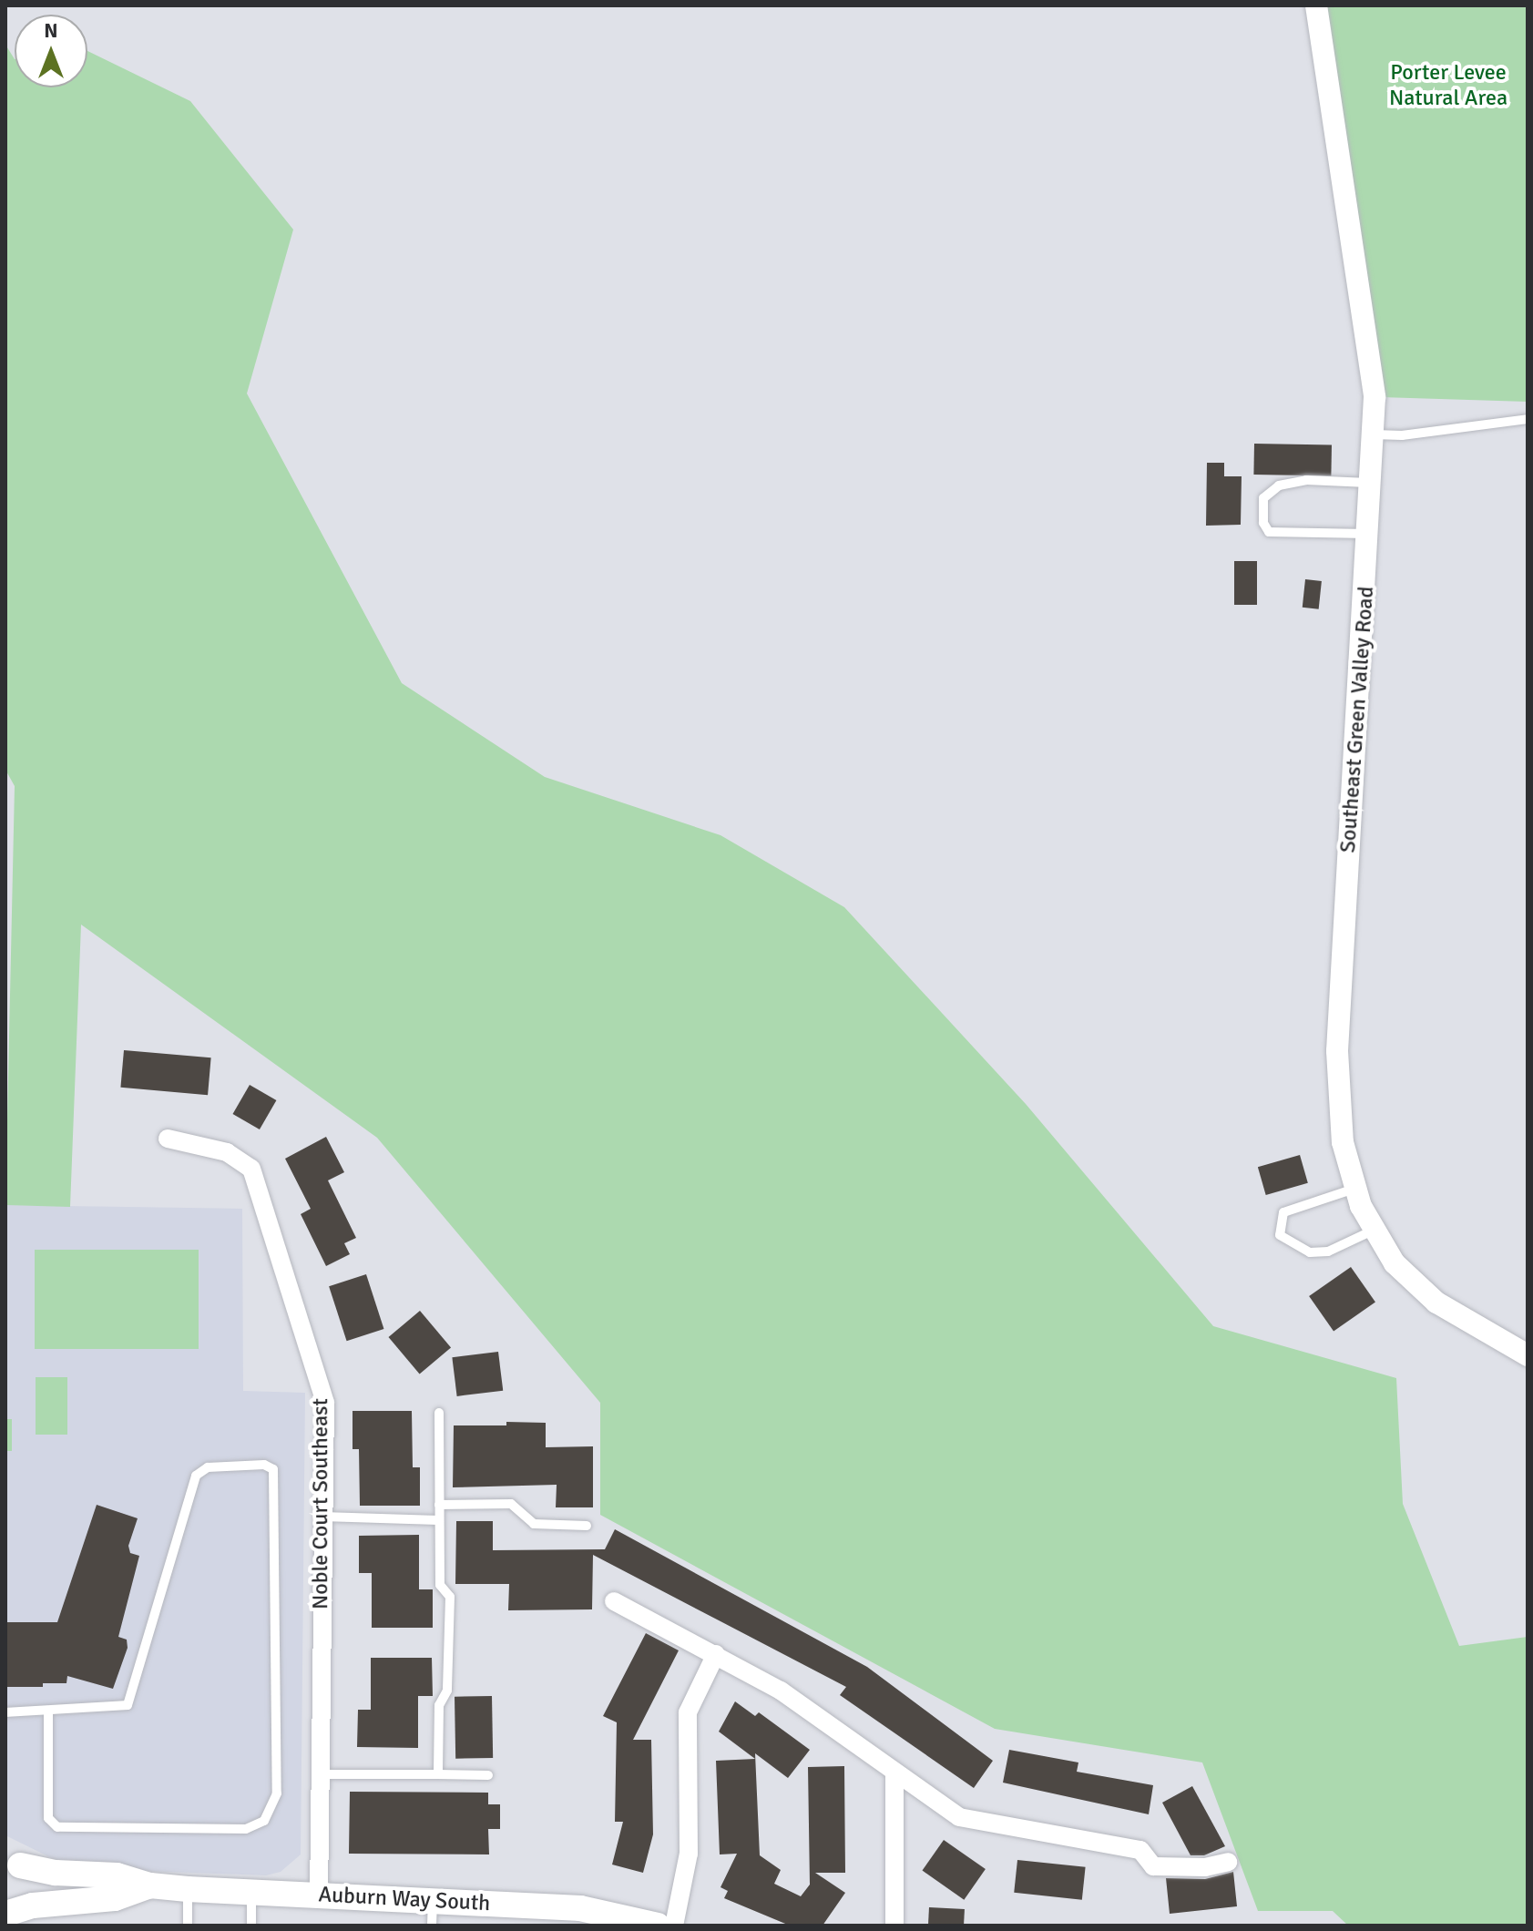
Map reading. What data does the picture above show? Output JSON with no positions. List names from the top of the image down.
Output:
{
  "streets": {
    "main road": ["Auburn Way South"],
    "street": ["Southeast Green Valley Road", "Noble Court Southeast"]
  },
  "crossings": [
    ["Noble Court Southeast", "Auburn Way South"]
  ],
  "parks": ["Porter Levee Natural Area"],
  "north": "top"
}
